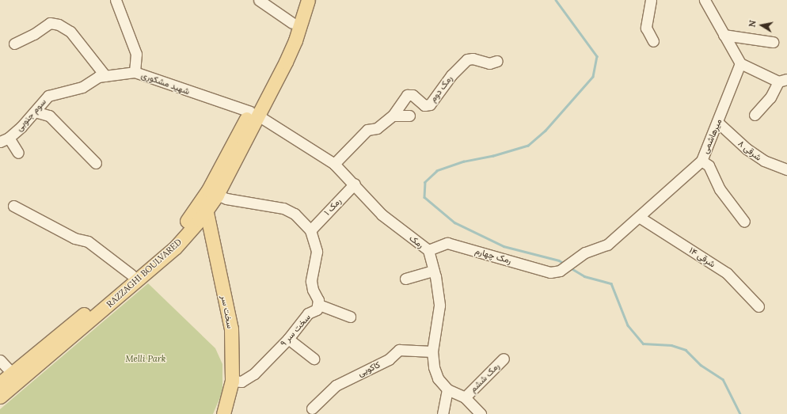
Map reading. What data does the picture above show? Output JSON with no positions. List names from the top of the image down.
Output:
{
  "streets": {
    "main road": ["RAZZAGHI BOULVARED", "سخت سر"],
    "street": [
      "شهید مشکوری",
      "رمک دوم",
      "سوم جنوبی",
      "میرهاشمی",
      "شرقی ۸",
      "رمک ۱",
      "رمک",
      "رمک چهارم",
      "شرقی ۱۴",
      "سخت سر ۹",
      "کاکویی",
      "رمک ششم"
    ]
  },
  "crossings": [
    ["شهید مشکوری", "سوم جنوبی"],
    ["شهید مشکوری", "رمک"],
    ["شهید مشکوری", "RAZZAGHI BOULVARED"],
    ["رمک دوم", "رمک"],
    ["میرهاشمی", "شرقی ۸"],
    ["میرهاشمی", "رمک چهارم"],
    ["میرهاشمی", "شرقی ۱۴"],
    ["رمک ۱", "رمک"],
    ["رمک", "رمک چهارم"],
    ["رمک", "RAZZAGHI BOULVARED"],
    ["رمک", "کاکویی"],
    ["رمک", "رمک ششم"],
    ["RAZZAGHI BOULVARED", "سخت سر"],
    ["سخت سر", "سخت سر ۹"]
  ],
  "parks": ["Melli Park"],
  "north": "left"
}
